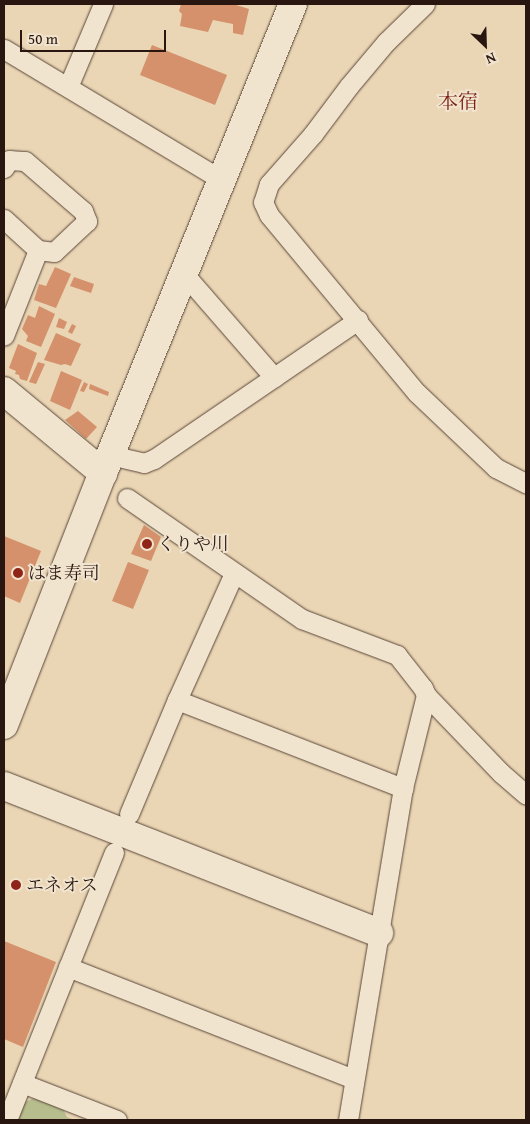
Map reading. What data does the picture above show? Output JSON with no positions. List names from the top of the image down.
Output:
{
  "districts": ["本宿"],
  "places": ["くりや川", "はま寿司", "エネオス"],
  "scale_bar": "50 m",
  "north": "bottom right"
}
